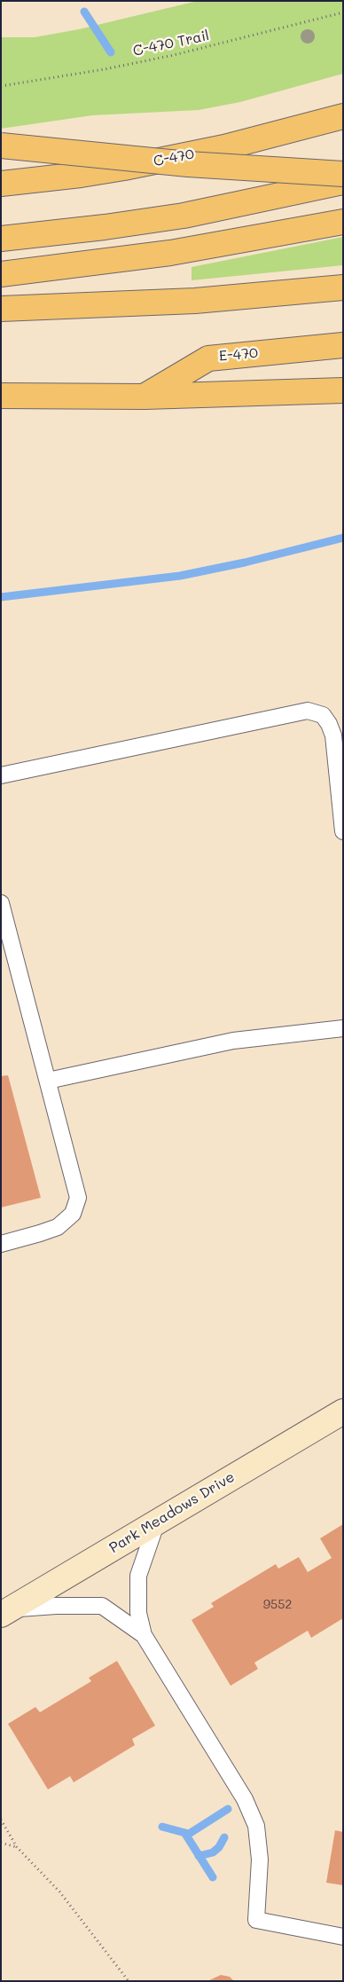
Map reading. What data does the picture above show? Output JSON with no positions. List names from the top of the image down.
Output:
{
  "streets": {
    "highway": ["C-470", "E-470"],
    "main road": ["Park Meadows Drive"],
    "path": ["C-470 Trail"]
  },
  "house_numbers": ["9552"]
}
